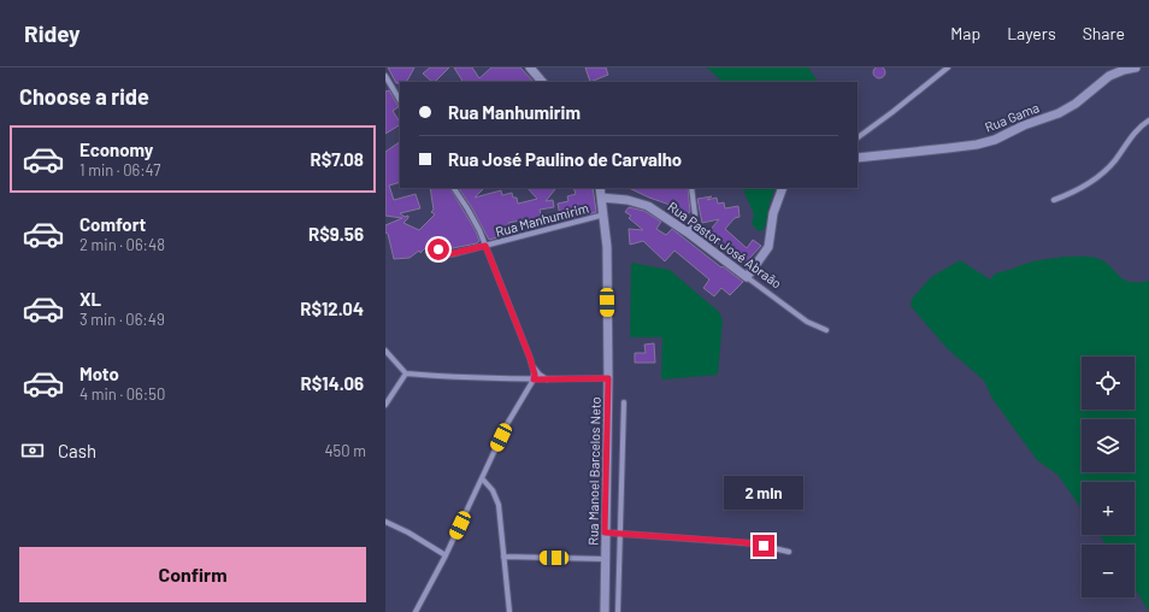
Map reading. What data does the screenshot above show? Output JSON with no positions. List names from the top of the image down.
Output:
{
  "streets": {
    "street": [
      "Rua Gama",
      "Rua Manhumirim",
      "Rua Pastor José Abraão",
      "Rua Manoel Barcelos Neto"
    ]
  },
  "crossings": [
    ["Rua Manhumirim", "Rua Manoel Barcelos Neto"],
    ["Rua Pastor José Abraão", "Rua Manoel Barcelos Neto"]
  ],
  "page": {
    "header": "Ridey",
    "nav": ["Map", "Layers", "Share"],
    "heading": "Choose a ride",
    "banner": ["Rua Manhumirim", "Rua José Paulino de Carvalho"],
    "list": [
      {
        "name": "Economy",
        "note": "1 min · 06:47",
        "value": "R$7.08"
      },
      {
        "name": "Comfort",
        "note": "2 min · 06:48",
        "value": "R$9.56"
      },
      {
        "name": "XL",
        "note": "3 min · 06:49",
        "value": "R$12.04"
      },
      {
        "name": "Moto",
        "note": "4 min · 06:50",
        "value": "R$14.06"
      }
    ],
    "map_buttons": ["+", "−"],
    "pay": ["Cash", "450 m"],
    "bubble": "2 min",
    "buttons": "Confirm"
  }
}
